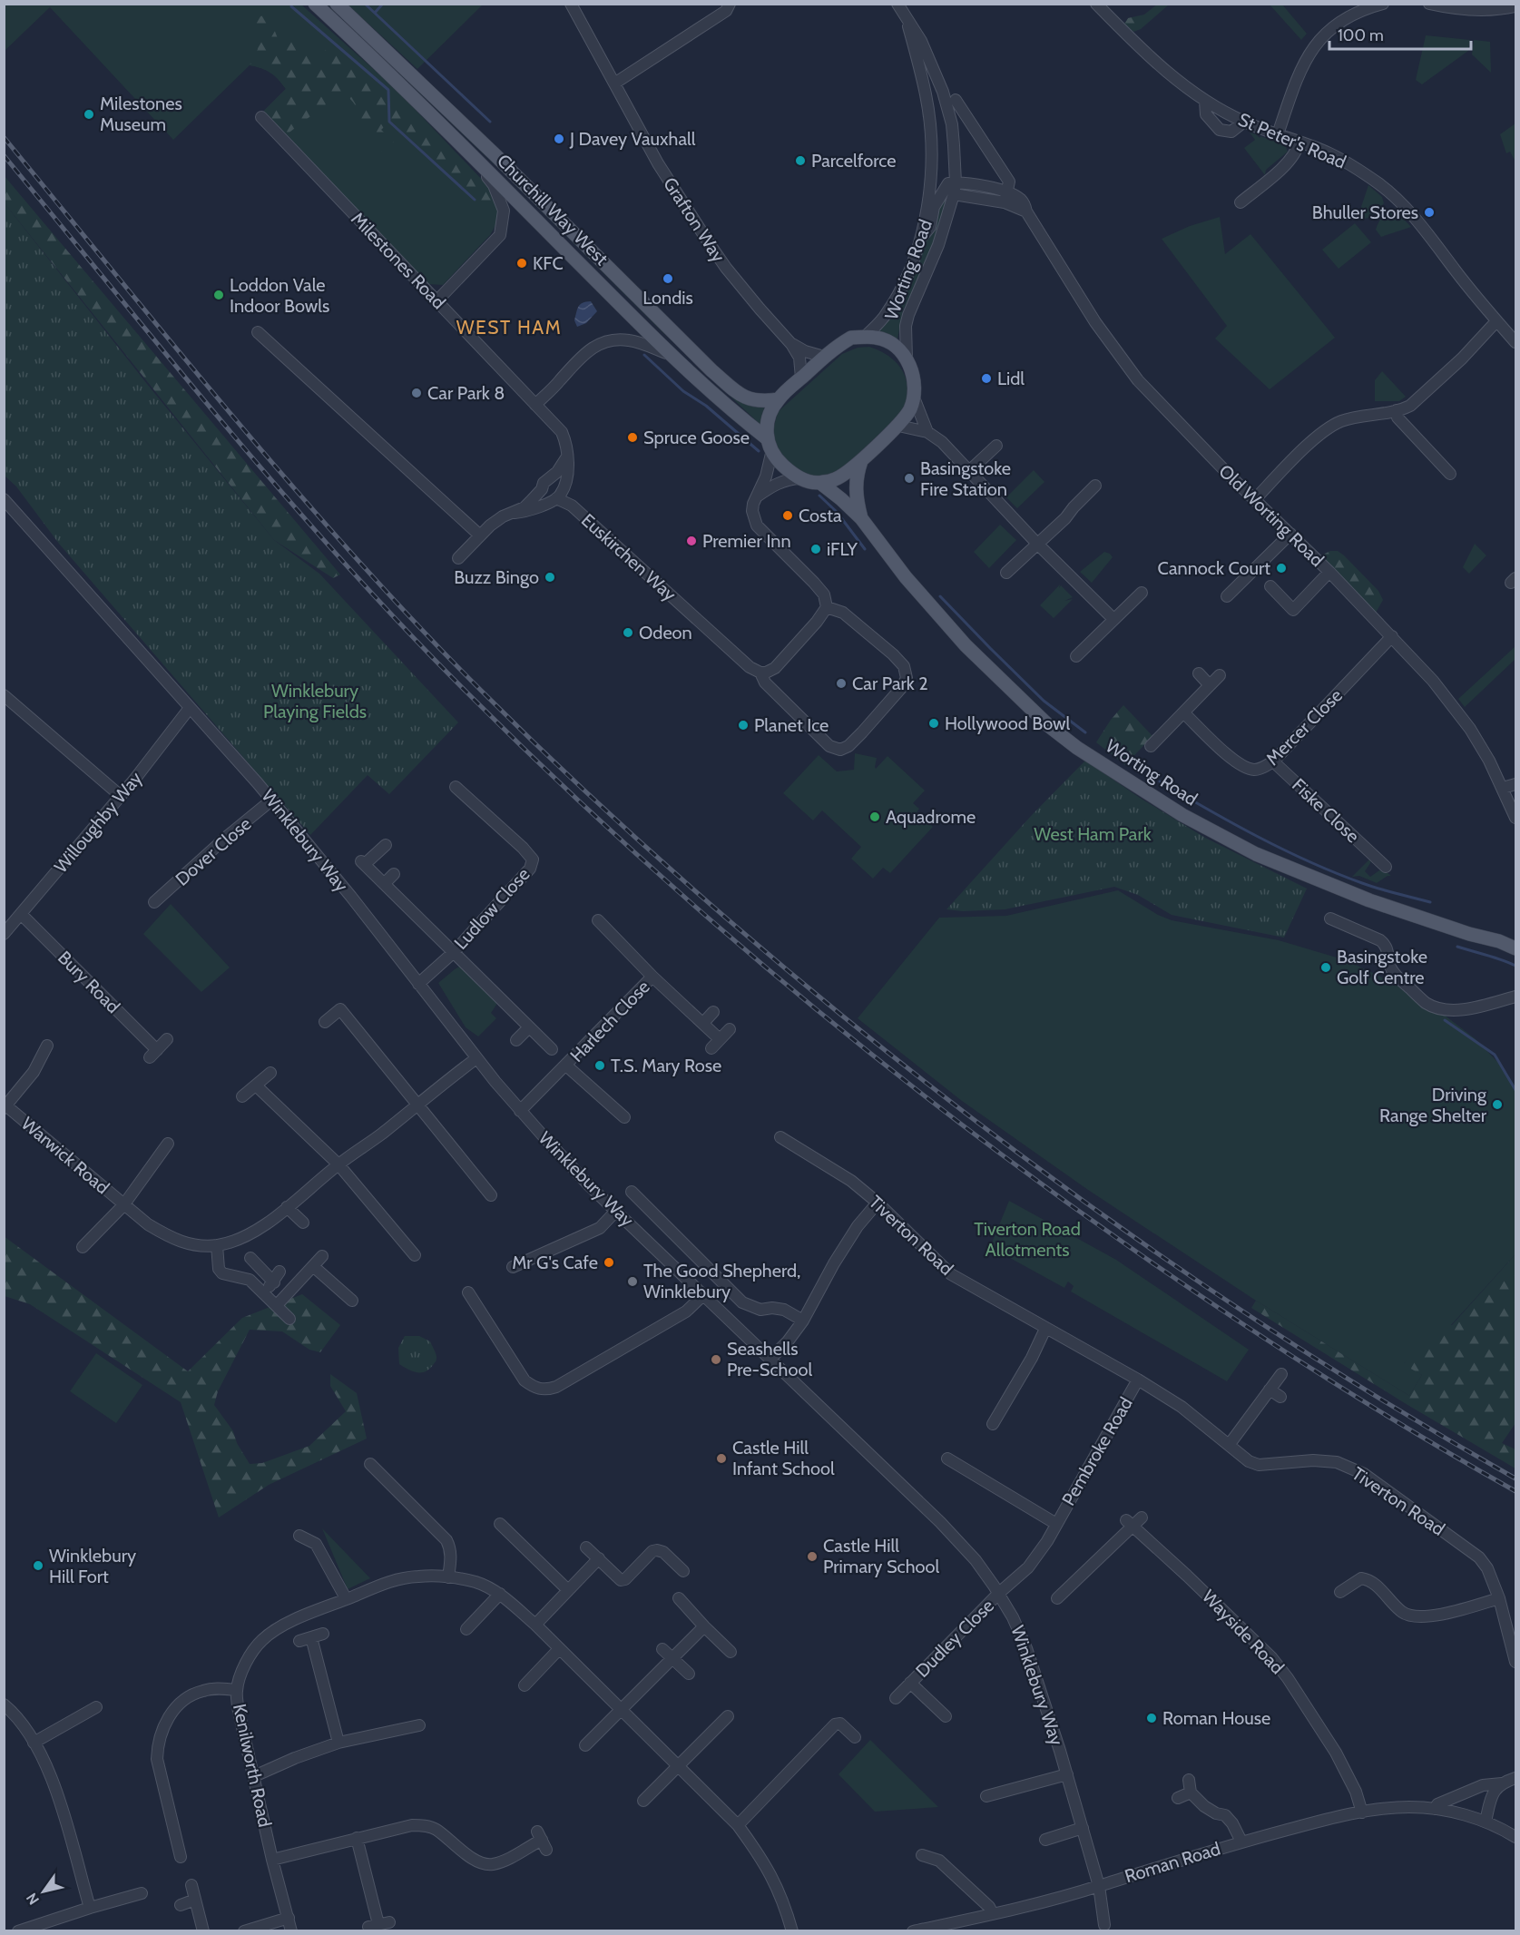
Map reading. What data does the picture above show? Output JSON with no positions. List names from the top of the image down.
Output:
{
  "streets": {
    "main road": ["Churchill Way West", "Worting Road"],
    "street": [
      "St Peter's Road",
      "Grafton Way",
      "Milestones Road",
      "Old Worting Road",
      "Euskirchen Way",
      "Mercer Close",
      "Fiske Close",
      "Willoughby Way",
      "Winklebury Way",
      "Dover Close",
      "Ludlow Close",
      "Bury Road",
      "Harlech Close",
      "Warwick Road",
      "Tiverton Road",
      "Pembroke Road",
      "Wayside Road",
      "Dudley Close",
      "Kenilworth Road",
      "Roman Road"
    ]
  },
  "crossings": [
    ["Churchill Way West", "Grafton Way"],
    ["Churchill Way West", "Worting Road"],
    ["Grafton Way", "Worting Road"],
    ["Milestones Road", "Euskirchen Way"],
    ["Worting Road", "Old Worting Road"],
    ["Old Worting Road", "Mercer Close"],
    ["Mercer Close", "Fiske Close"],
    ["Willoughby Way", "Winklebury Way"],
    ["Willoughby Way", "Bury Road"],
    ["Winklebury Way", "Dover Close"],
    ["Winklebury Way", "Ludlow Close"],
    ["Winklebury Way", "Harlech Close"],
    ["Winklebury Way", "Warwick Road"],
    ["Winklebury Way", "Pembroke Road"],
    ["Winklebury Way", "Dudley Close"],
    ["Winklebury Way", "Roman Road"],
    ["Tiverton Road", "Pembroke Road"],
    ["Pembroke Road", "Dudley Close"],
    ["Wayside Road", "Roman Road"]
  ],
  "districts": ["WEST HAM"],
  "parks": ["Winklebury Playing Fields", "West Ham Park", "Tiverton Road Allotments"],
  "places": [
    "Milestones Museum",
    "J Davey Vauxhall",
    "Parcelforce",
    "Bhuller Stores",
    "KFC",
    "Londis",
    "Loddon Vale Indoor Bowls",
    "Lidl",
    "Car Park 8",
    "Spruce Goose",
    "Basingstoke Fire Station",
    "Costa",
    "Premier Inn",
    "iFLY",
    "Cannock Court",
    "Buzz Bingo",
    "Odeon",
    "Car Park 2",
    "Hollywood Bowl",
    "Planet Ice",
    "Aquadrome",
    "Basingstoke Golf Centre",
    "T.S. Mary Rose",
    "Driving Range Shelter",
    "Mr G's Cafe",
    "The Good Shepherd, Winklebury",
    "Seashells Pre-School",
    "Castle Hill Infant School",
    "Castle Hill Primary School",
    "Winklebury Hill Fort",
    "Roman House"
  ],
  "scale_bar": "100 m",
  "north": "bottom left"
}
